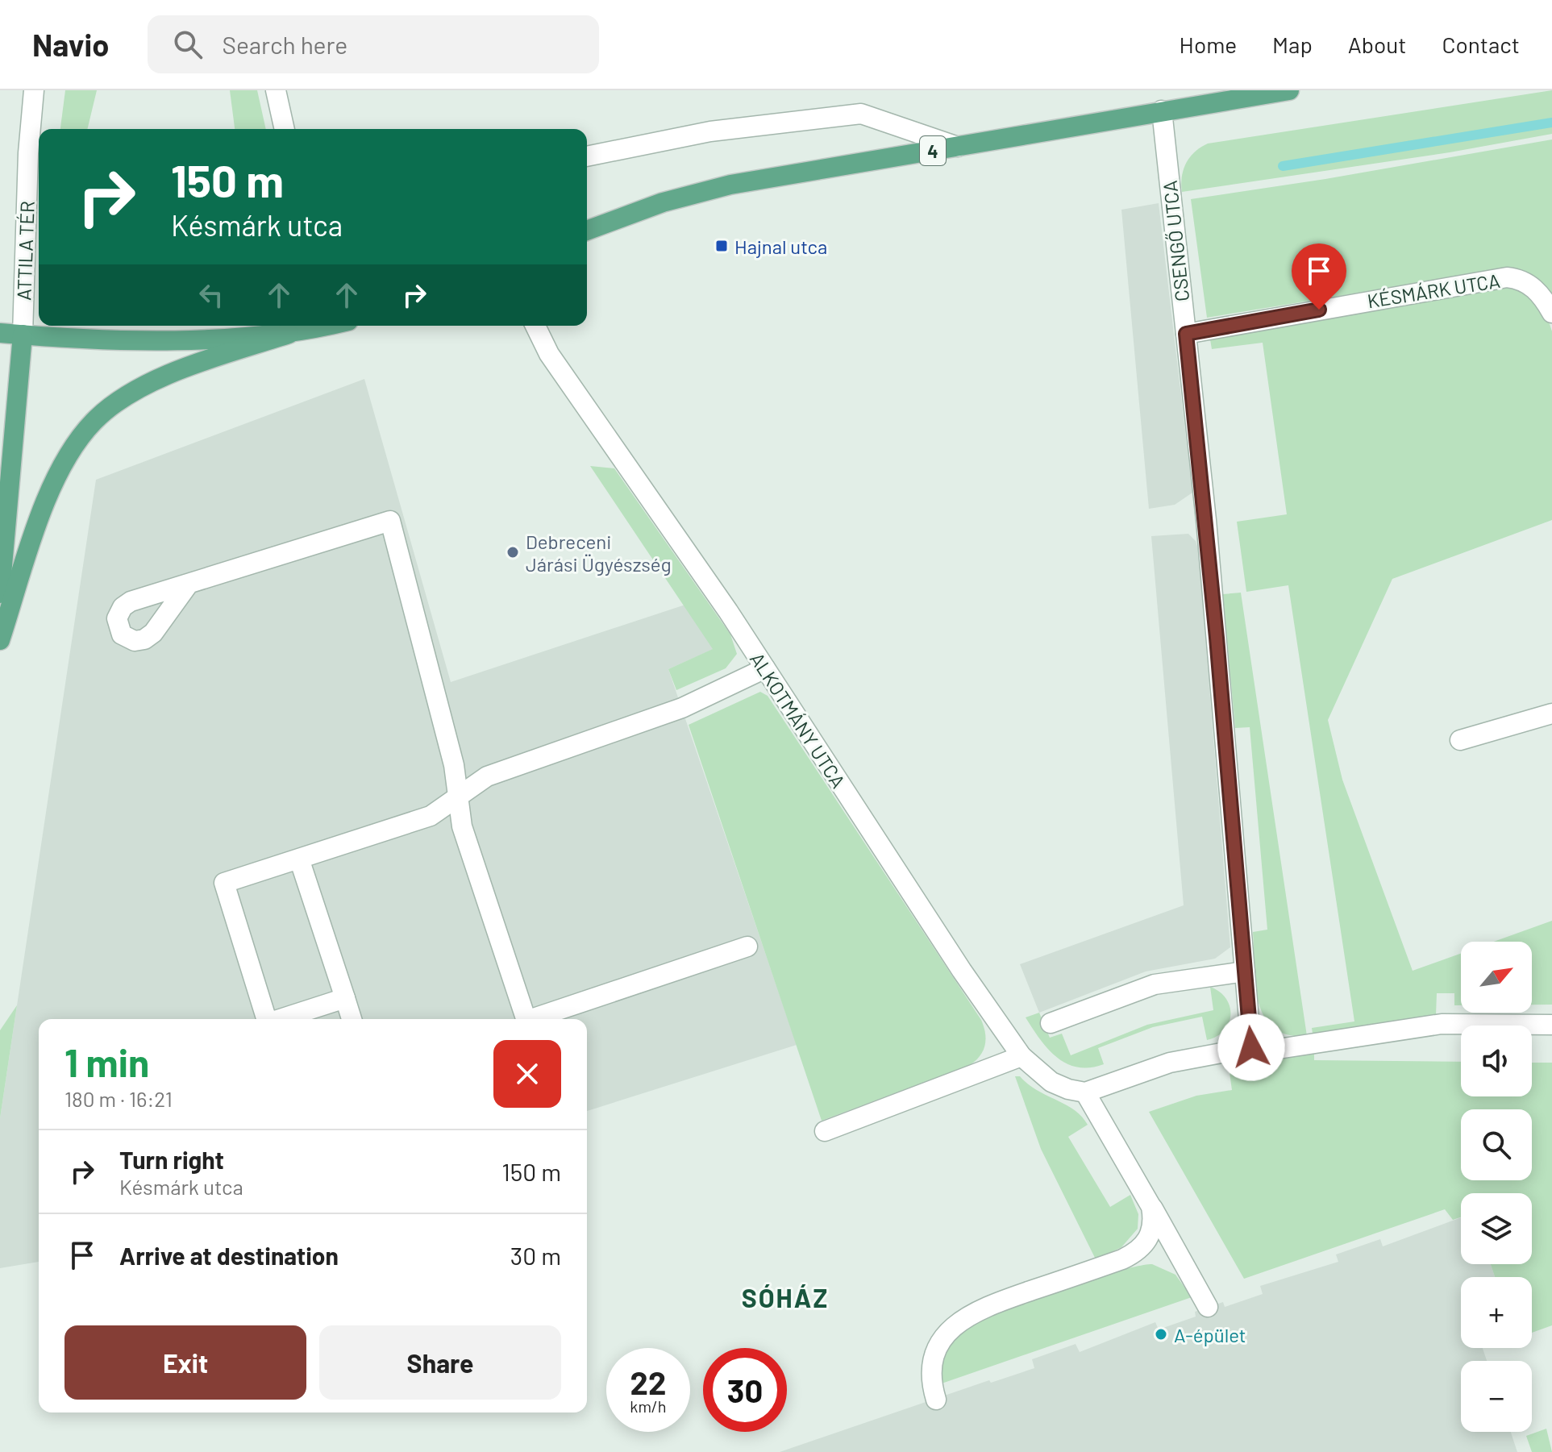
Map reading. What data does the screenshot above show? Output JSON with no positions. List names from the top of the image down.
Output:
{
  "streets": {
    "main road": ["4"],
    "street": [
      "CSENGŐ UTCA",
      "ATTILA TÉR",
      "KÉSMÁRK UTCA",
      "ALKOTMÁNY UTCA"
    ]
  },
  "crossings": [
    ["4", "CSENGŐ UTCA"],
    ["CSENGŐ UTCA", "KÉSMÁRK UTCA"]
  ],
  "districts": ["SÓHÁZ"],
  "places": {
    "transit": ["Hajnal utca"],
    "other": ["Debreceni Járási Ügyészség", "A-épület"]
  },
  "north": "top right",
  "page": {
    "header": "Navio",
    "search": "Search here",
    "nav": [
      "Home",
      "Map",
      "About",
      "Contact"
    ],
    "turn": ["150 m", "Késmárk utca"],
    "map_buttons": ["+", "−"],
    "heading": ["1 min", "180 m · 16:21"],
    "list": [
      {
        "name": "Turn right",
        "note": "Késmárk utca",
        "value": "150 m"
      },
      {
        "name": "Arrive at destination",
        "value": "30 m"
      }
    ],
    "buttons": ["Exit", "Share"],
    "speed": "22 km/h",
    "limit": "30"
  }
}
